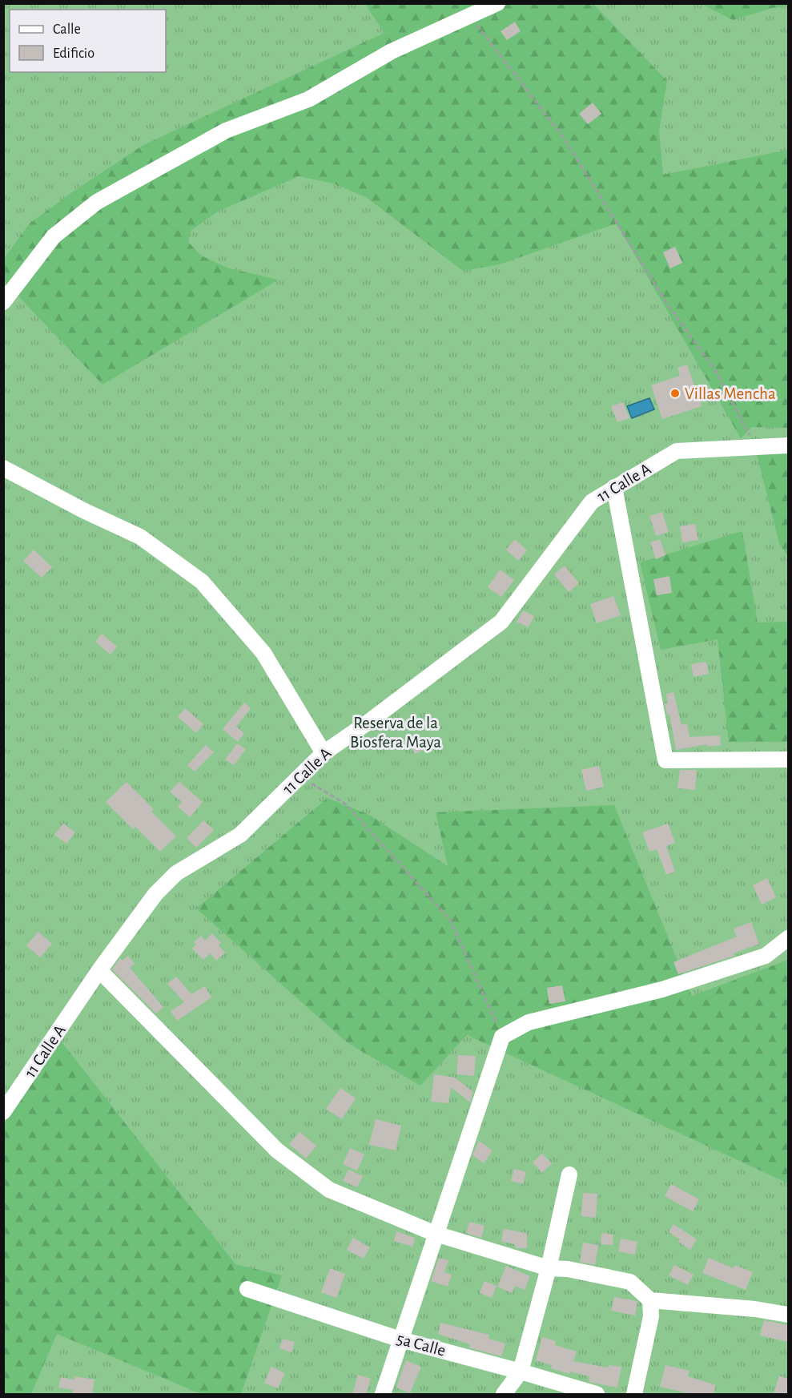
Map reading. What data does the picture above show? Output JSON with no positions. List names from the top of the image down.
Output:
{
  "streets": {
    "street": ["11 Calle A", "5a Calle"]
  },
  "parks": ["Reserva de la Biosfera Maya"],
  "places": ["Villas Mencha"],
  "legend": ["Calle", "Edificio"]
}
